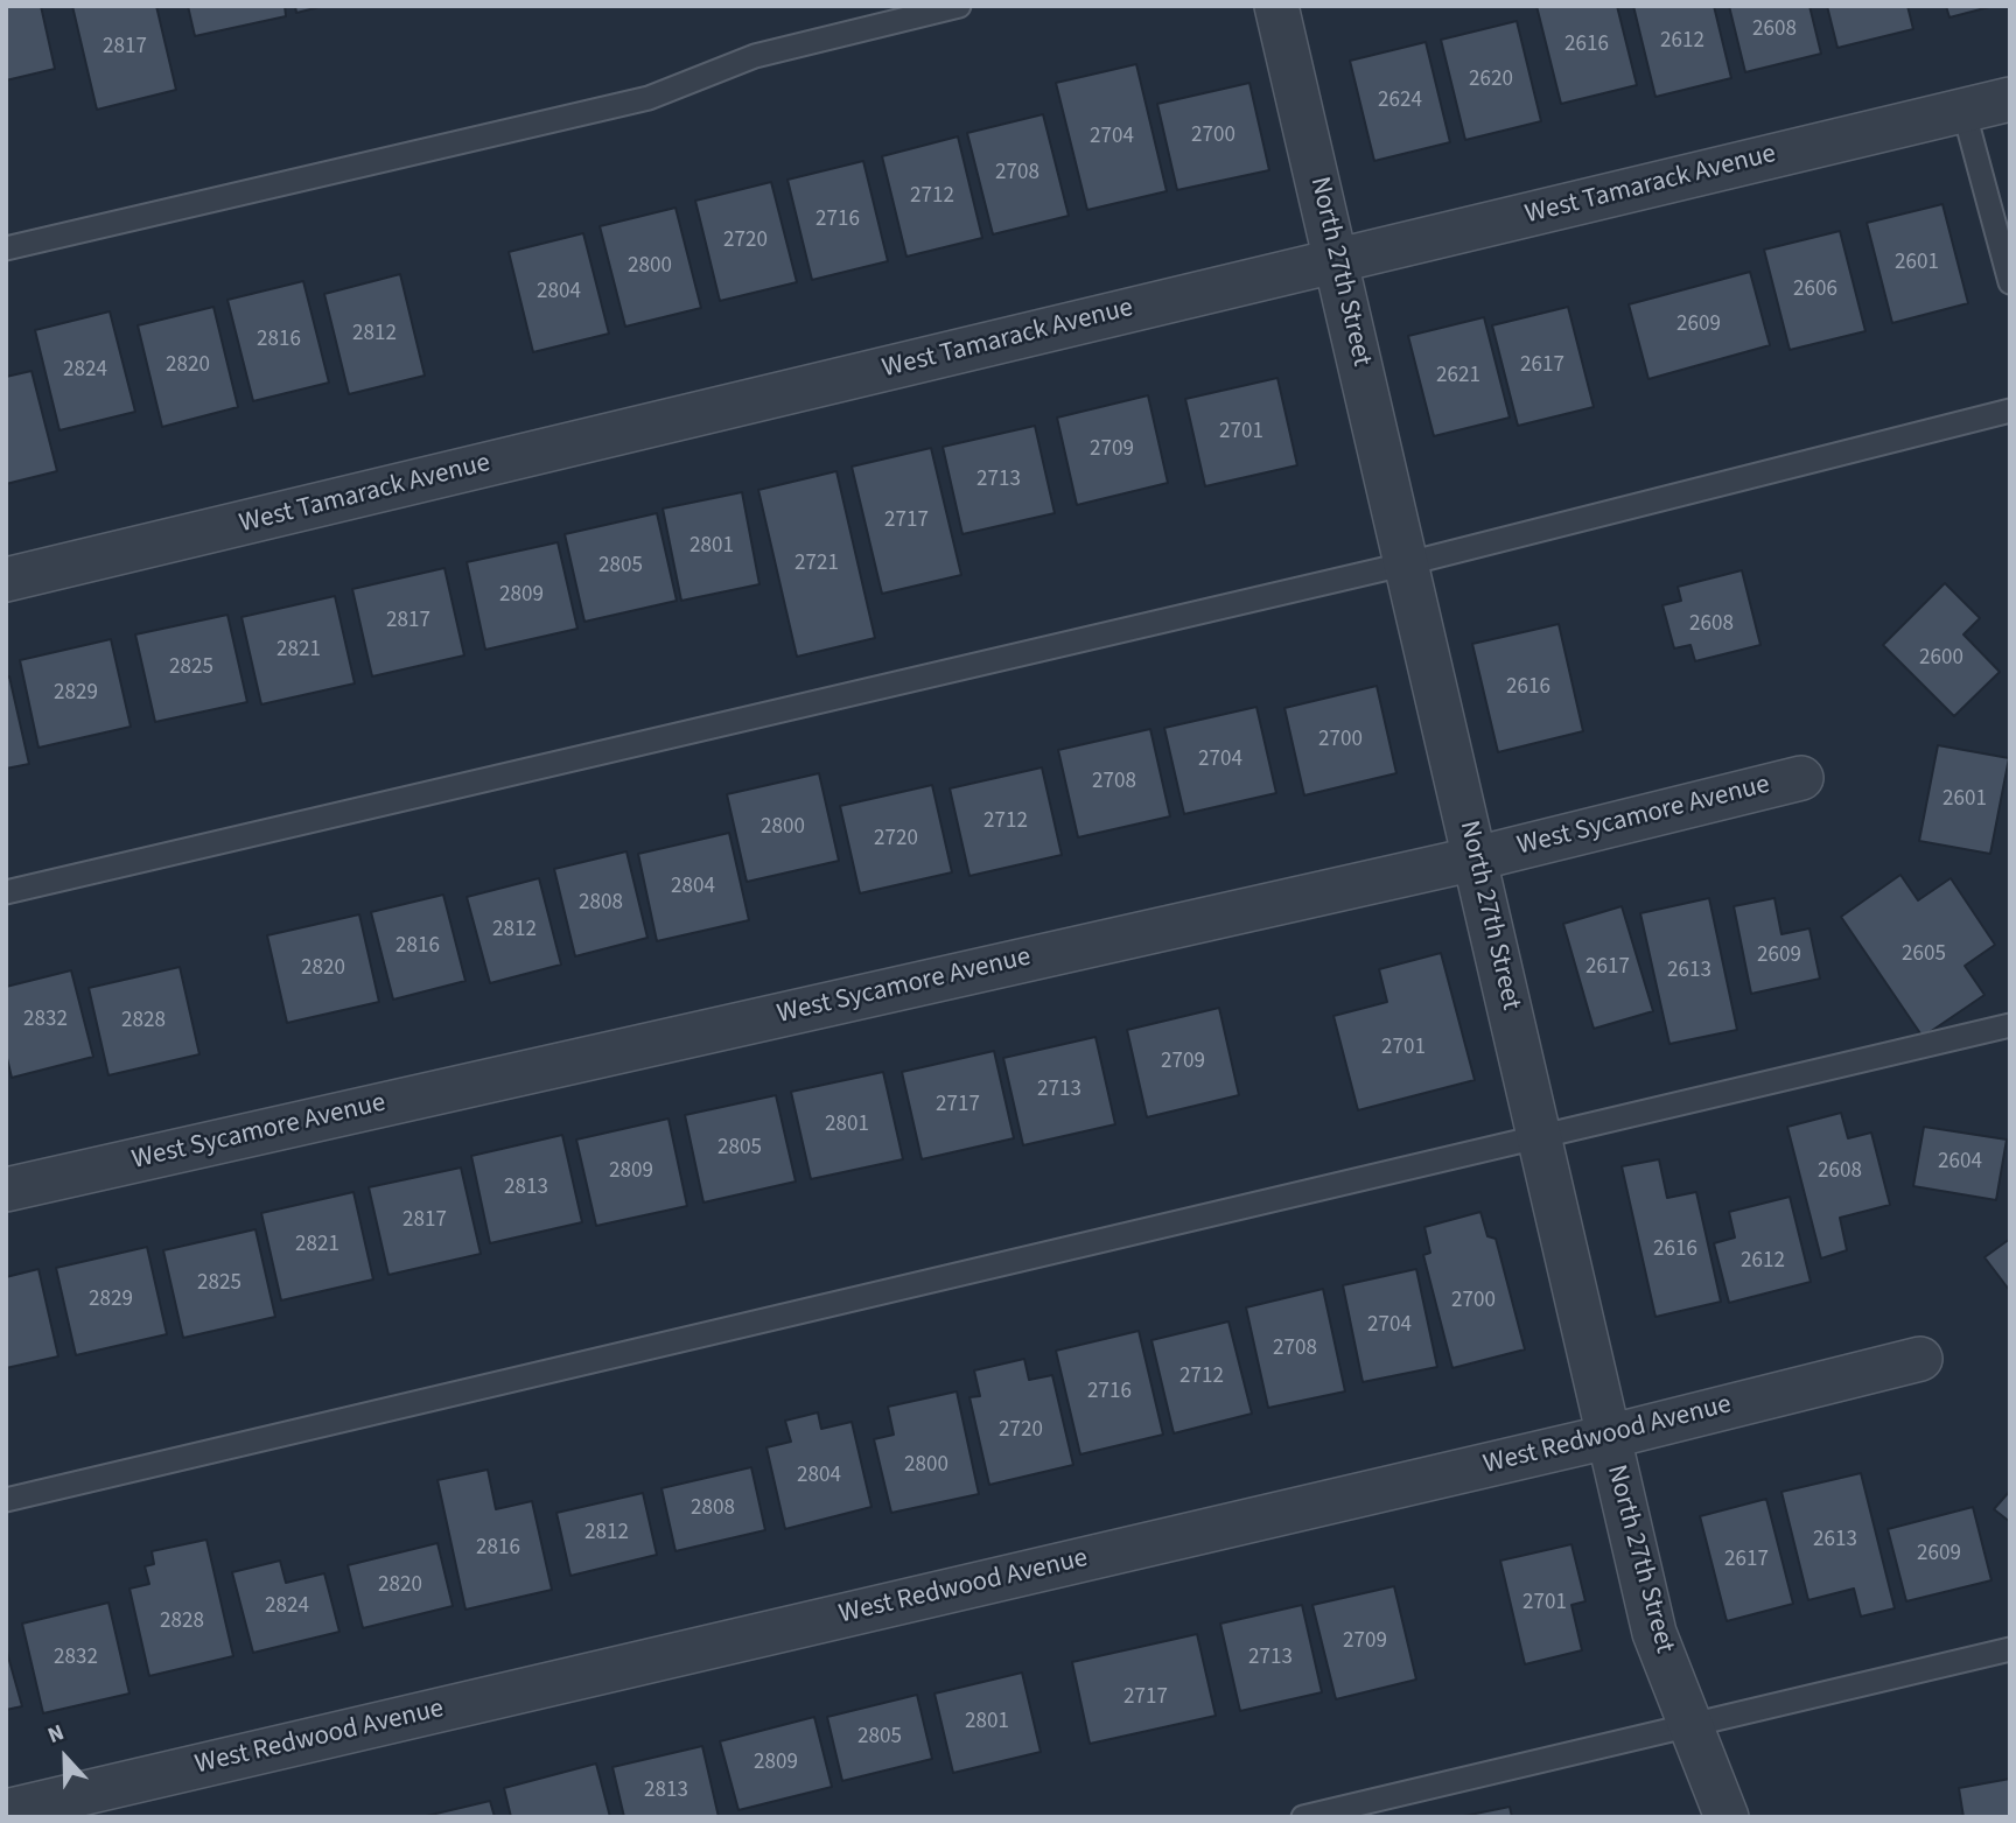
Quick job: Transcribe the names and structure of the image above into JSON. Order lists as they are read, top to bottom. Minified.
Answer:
{"streets":{"street":["West Tamarack Avenue","North 27th Street","West Sycamore Avenue","West Redwood Avenue"]},"crossings":[["West Tamarack Avenue","North 27th Street"],["North 27th Street","West Sycamore Avenue"],["North 27th Street","West Redwood Avenue"]],"house_numbers":["2608","2612","2616","2817","2620","2624","2700","2704","2708","2712","2716","2720","2601","2800","2606","2804","2609","2812","2816","2820","2617","2824","2621","2701","2709","2713","2717","2801","2721","2805","2809","2817","2608","2821","2600","2825","2616","2829","2700","2704","2708","2601","2712","2800","2720","2804","2808","2812","2816","2605","2609","2617","2820","2613","2832","2828","2701","2709","2713","2717","2801","2805","2604","2809","2608","2813","2817","2821","2616","2612","2825","2829","2700","2704","2708","2712","2716","2720","2800","2804","2808","2812","2613","2816","2609","2617","2820","2701","2824","2828","2709","2832","2713","2717","2801","2805","2809","2813"],"north":"top"}
